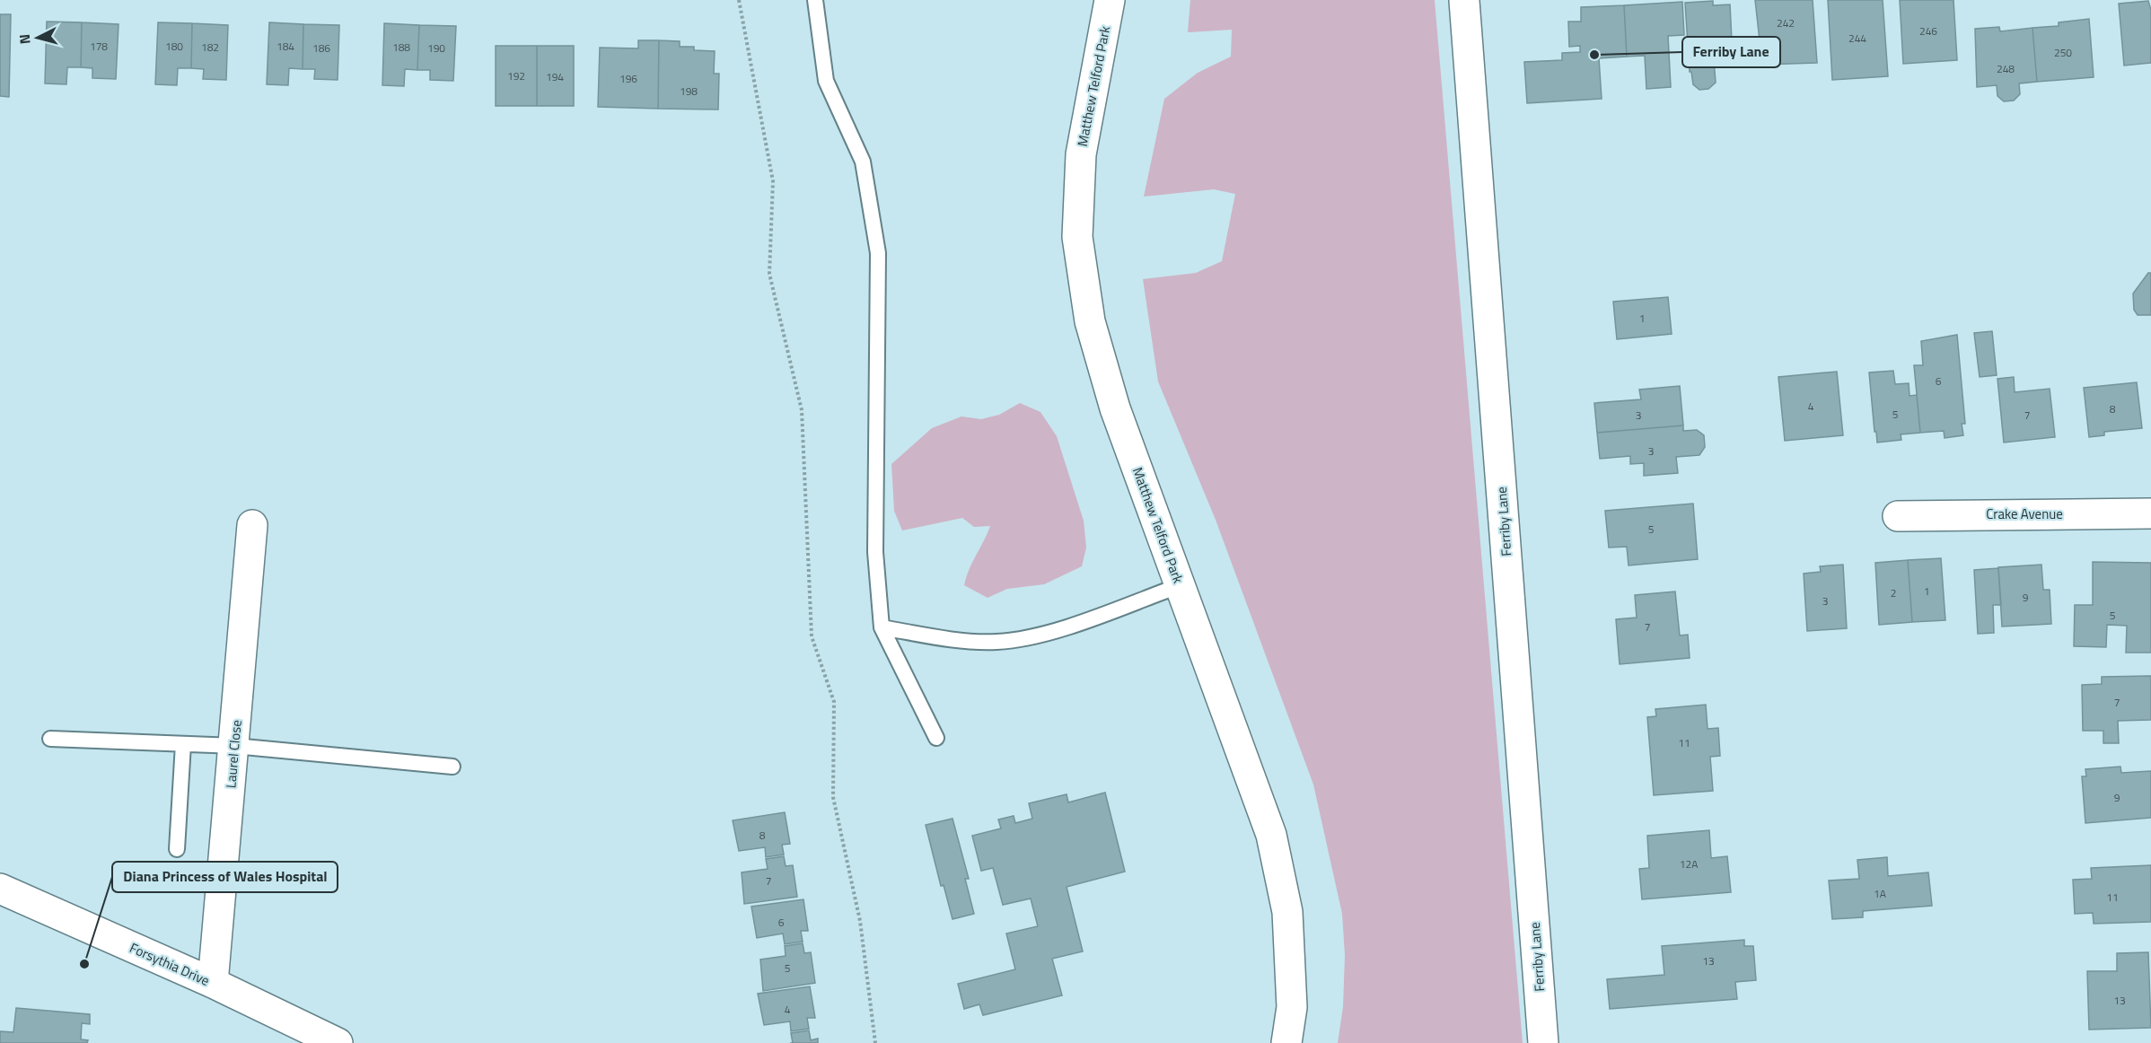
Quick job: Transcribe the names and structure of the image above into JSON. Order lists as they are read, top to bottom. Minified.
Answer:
{"streets":{"street":["Matthew Telford Park","Crake Avenue","Ferriby Lane","Laurel Close","Forsythia Drive"]},"crossings":[["Laurel Close","Forsythia Drive"]],"places":["Ferriby Lane","Diana Princess of Wales Hospital"],"house_numbers":["242","246","244","178","180","184","182","188","186","190","250","248","192","194","196","198","1","6","4","8","5","3","7","3","5","1","2","9","3","5","7","7","11","9","8","12A","7","1A","11","6","13","5","13","4"],"north":"left"}
